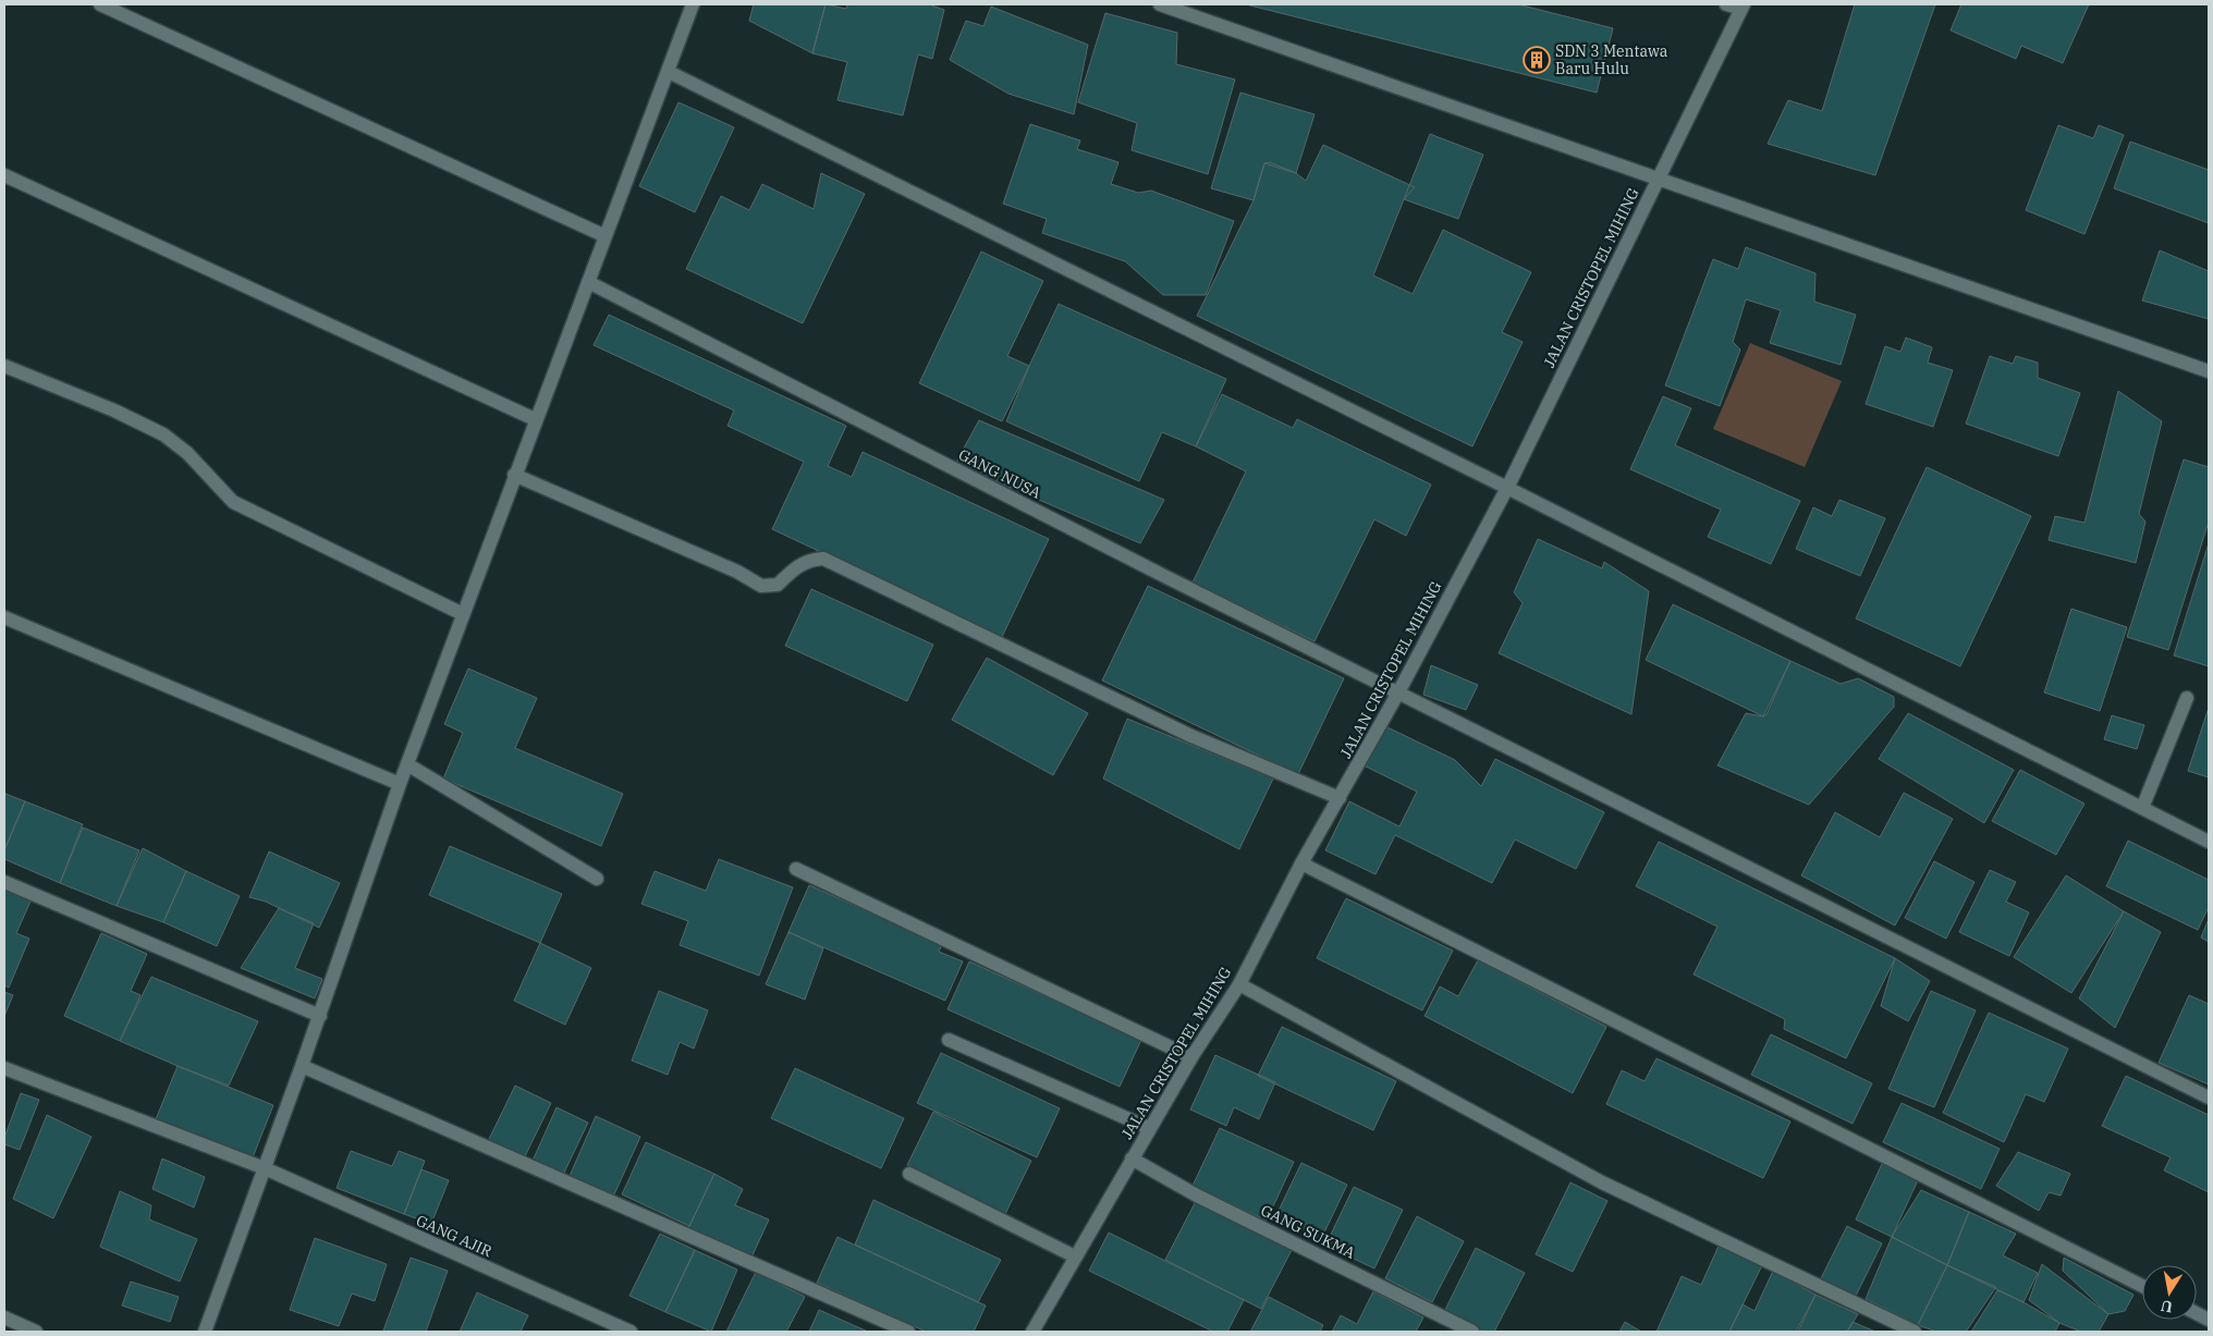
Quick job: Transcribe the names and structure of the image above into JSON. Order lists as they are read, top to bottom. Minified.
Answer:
{"streets":{"street":["JALAN CRISTOPEL MIHING","GANG NUSA","GANG SUKMA","GANG AJIR"]},"crossings":[["JALAN CRISTOPEL MIHING","GANG NUSA"],["JALAN CRISTOPEL MIHING","GANG SUKMA"]],"places":{"building":["SDN 3 Mentawa Baru Hulu"]},"north":"bottom"}
